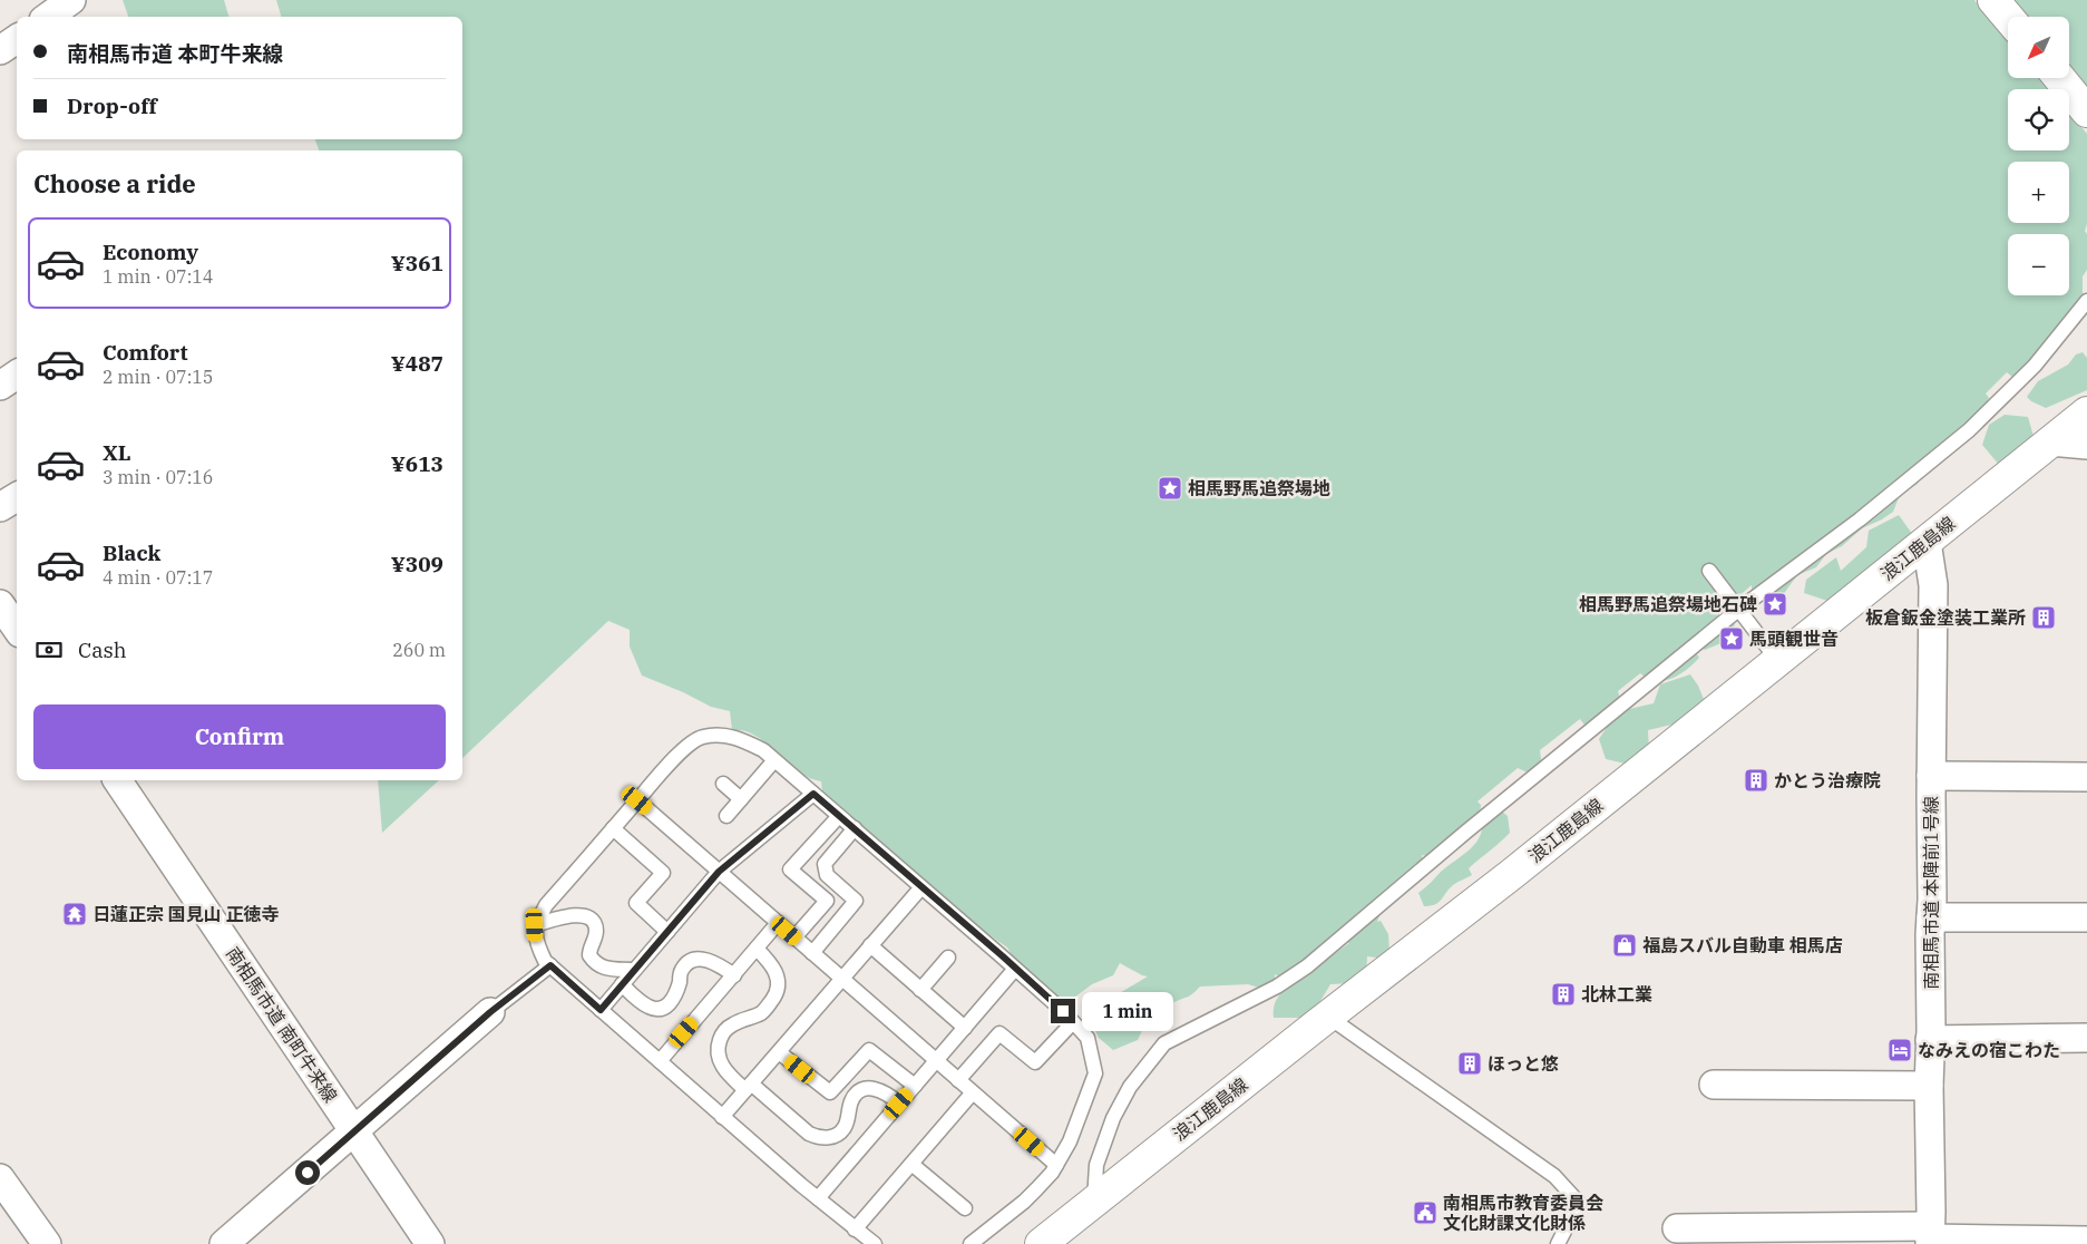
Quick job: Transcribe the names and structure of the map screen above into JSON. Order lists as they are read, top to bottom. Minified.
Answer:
{"streets":{"main road":["浪江鹿島線"],"street":["南相馬市道 本陣前1号線","南相馬市道 南町牛来線"]},"crossings":[["浪江鹿島線","南相馬市道 本陣前1号線"]],"places":{"place":["相馬野馬追祭場地","相馬野馬追祭場地石碑","馬頭観世音"],"building":["板倉鈑金塗装工業所","かとう治療院","北林工業","ほっと悠"],"temple":["日蓮正宗 国見山 正徳寺"],"shop":["福島スバル自動車 相馬店"],"hotel":["なみえの宿こわた"],"public building":["南相馬市教育委員会 文化財課文化財係"]},"north":"bottom left","page":{"map_buttons":["+","−"],"banner":["南相馬市道 本町牛来線","Drop-off"],"heading":"Choose a ride","list":[{"name":"Economy","note":"1 min · 07:14","value":"¥361"},{"name":"Comfort","note":"2 min · 07:15","value":"¥487"},{"name":"XL","note":"3 min · 07:16","value":"¥613"},{"name":"Black","note":"4 min · 07:17","value":"¥309"}],"pay":["Cash","260 m"],"buttons":"Confirm","bubble":"1 min"}}
